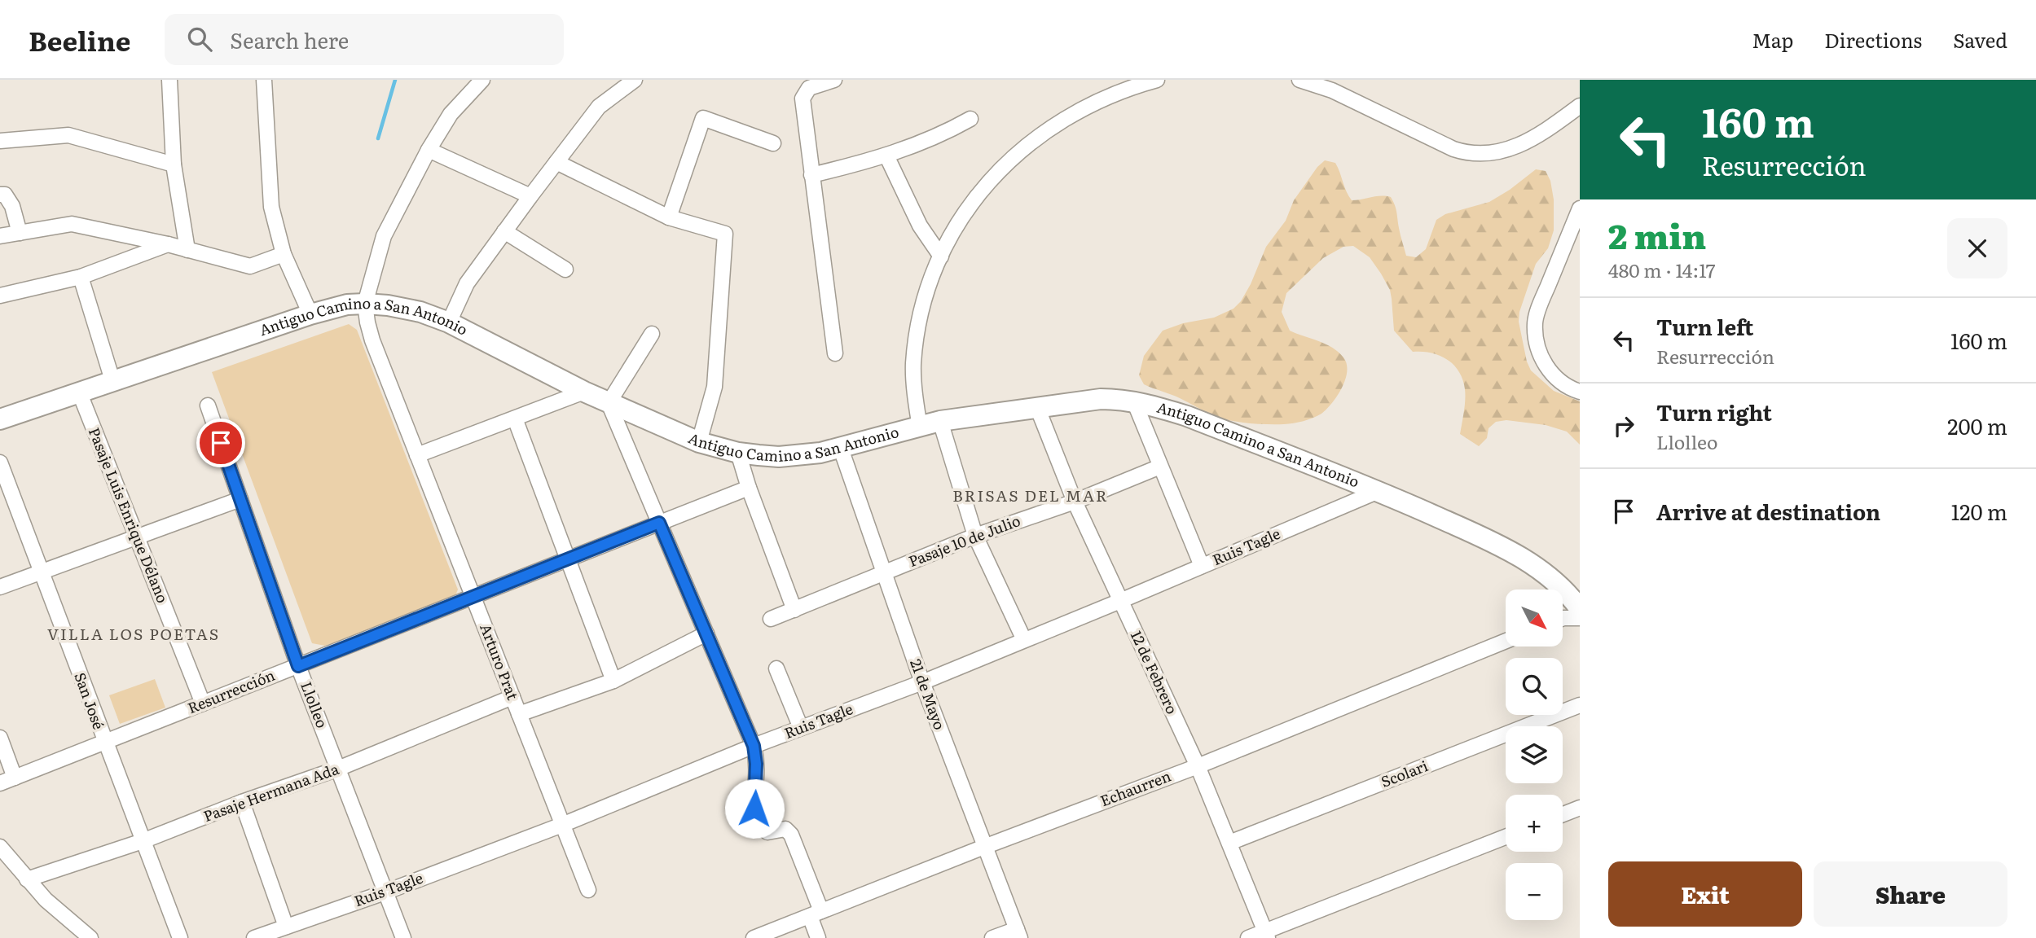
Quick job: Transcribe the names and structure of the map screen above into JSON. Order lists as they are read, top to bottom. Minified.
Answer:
{"streets":{"street":["Antiguo Camino a San Antonio","Pasaje Luis Enrique Délano","Pasaje 10 de Julio","Ruis Tagle","Arturo Prat","12 de Febrero","Resurrección","21 de Mayo","San José","Llolleo","Scolari","Echaurren","Pasaje Hermana Ada"]},"crossings":[["Antiguo Camino a San Antonio","Pasaje Luis Enrique Délano"],["Antiguo Camino a San Antonio","Ruis Tagle"],["Antiguo Camino a San Antonio","Arturo Prat"],["Antiguo Camino a San Antonio","12 de Febrero"],["Antiguo Camino a San Antonio","21 de Mayo"],["Pasaje Luis Enrique Délano","Resurrección"],["Pasaje 10 de Julio","12 de Febrero"],["Pasaje 10 de Julio","21 de Mayo"],["Ruis Tagle","Arturo Prat"],["Ruis Tagle","12 de Febrero"],["Ruis Tagle","21 de Mayo"],["Ruis Tagle","Llolleo"],["Arturo Prat","Resurrección"],["Arturo Prat","Pasaje Hermana Ada"],["12 de Febrero","Scolari"],["12 de Febrero","Echaurren"],["Resurrección","San José"],["Resurrección","Llolleo"],["21 de Mayo","Echaurren"],["San José","Pasaje Hermana Ada"],["Llolleo","Pasaje Hermana Ada"]],"districts":["BRISAS DEL MAR","VILLA LOS POETAS"],"north":"bottom right","page":{"header":"Beeline","search":"Search here","nav":["Map","Directions","Saved"],"turn":["160 m","Resurrección"],"heading":["2 min","480 m · 14:17"],"list":[{"name":"Turn left","note":"Resurrección","value":"160 m"},{"name":"Turn right","note":"Llolleo","value":"200 m"},{"name":"Arrive at destination","value":"120 m"}],"map_buttons":["+","−"],"buttons":["Exit","Share"]}}
